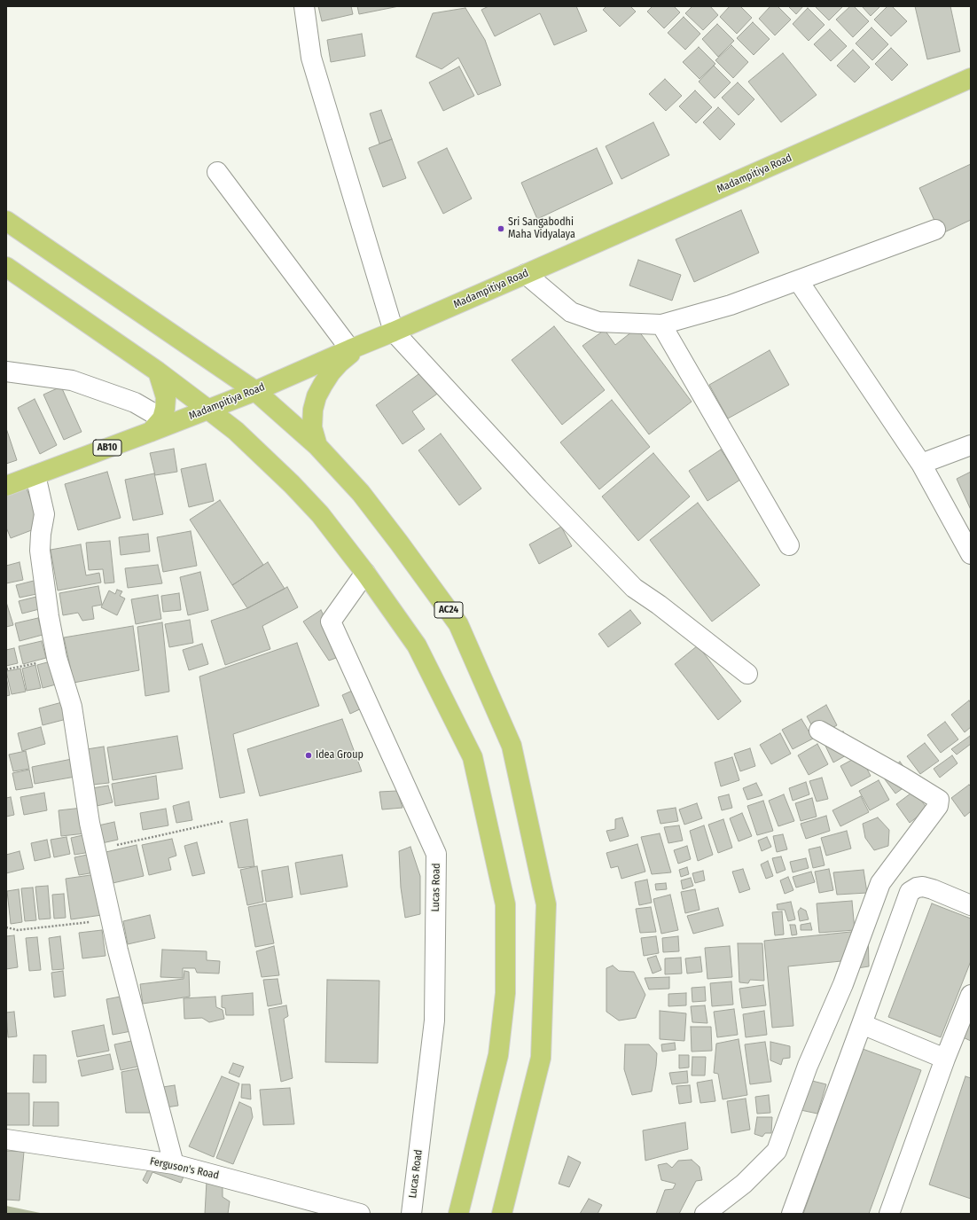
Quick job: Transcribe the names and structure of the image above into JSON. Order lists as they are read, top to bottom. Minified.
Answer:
{"streets":{"main road":["Madampitiya Road","AB10","AC24"],"street":["Lucas Road","Ferguson's Road"]},"crossings":[["Madampitiya Road","AC24"]],"places":["Sri Sangabodhi Maha Vidyalaya","Idea Group"]}
